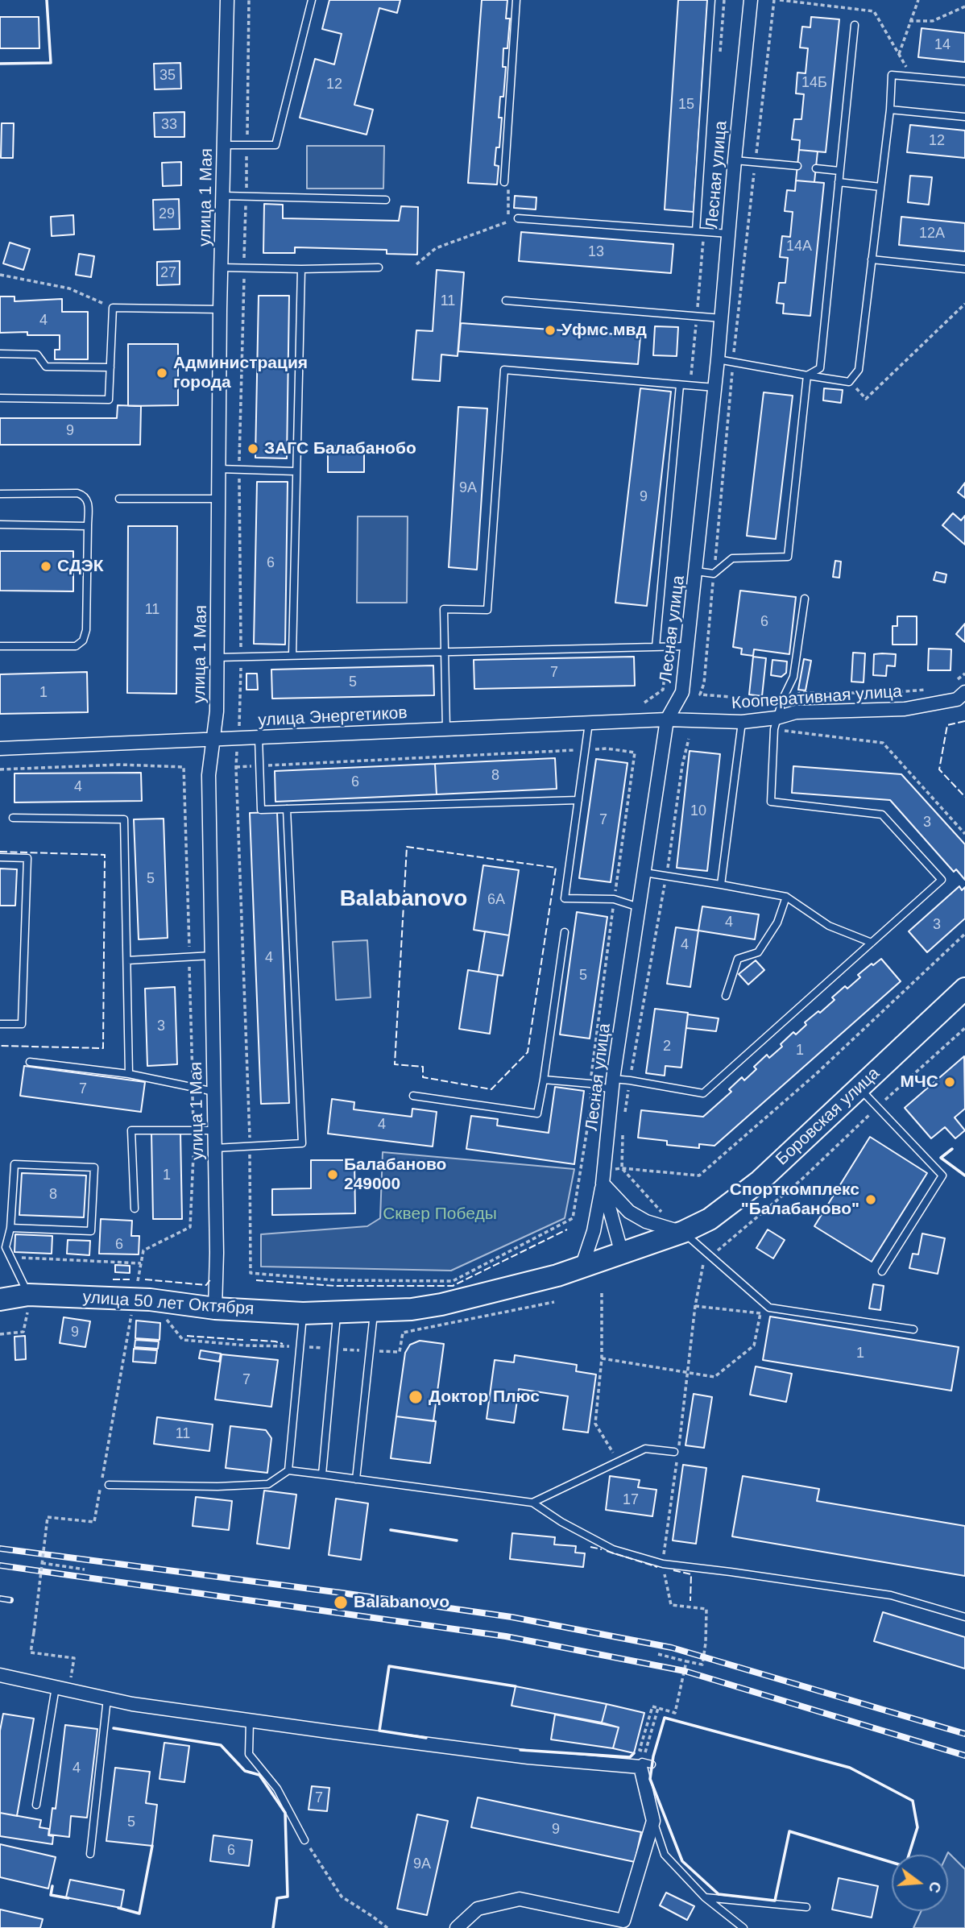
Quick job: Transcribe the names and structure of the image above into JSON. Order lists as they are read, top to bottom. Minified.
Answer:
{"streets":{"main road":["Боровская улица","улица 50 лет Октября"],"street":["Лесная улица","улица 1 Мая","Кооперативная улица","улица Энергетиков"]},"crossings":[["Лесная улица","Кооперативная улица"],["Лесная улица","улица Энергетиков"],["Лесная улица","Боровская улица"],["улица 1 Мая","улица Энергетиков"],["улица 1 Мая","улица 50 лет Октября"],["Кооперативная улица","улица Энергетиков"],["Боровская улица","улица 50 лет Октября"]],"districts":["Balabanovo"],"parks":["Сквер Победы"],"places":["Уфмс мвд","Администрация города","ЗАГС Балабанобо","СДЭК","МЧС","Балабаново 249000","Спорткомплекс \"Балабаново\"","Доктор Плюс","Balabanovo"],"house_numbers":["14","35","14Б","12","15","33","12","29","12А","14А","13","27","11","4","9","9А","9","6","11","6","7","5","1","8","6","4","10","7","3","5","6А","4","3","4","4","5","3","2","1","7","4","1","8","6","9","1","7","11","17","4","7","5","9","6","9А"],"north":"right"}
